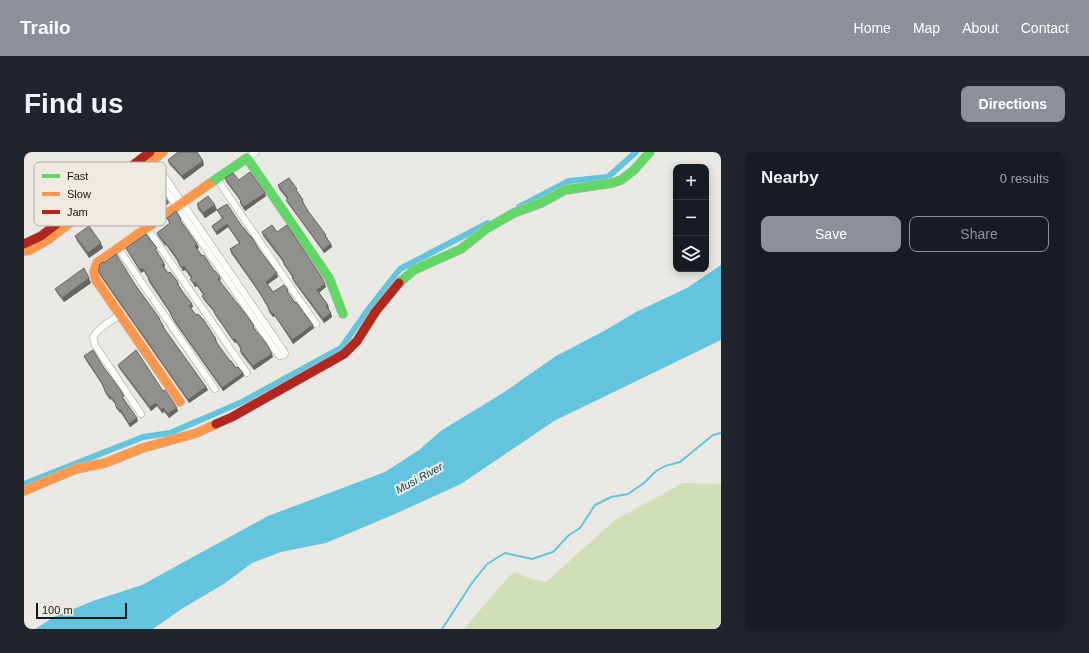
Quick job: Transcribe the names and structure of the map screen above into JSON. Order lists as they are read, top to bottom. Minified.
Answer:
{"water":["Musi River"],"legend":["Fast","Slow","Jam"],"scale_bar":"100 m","page":{"header":"Trailo","nav":["Home","Map","About","Contact"],"buttons":["Directions",["Save","Share"]],"title":"Find us","heading":["Nearby","0 results"],"map_buttons":["+","−"],"scale":"100 m"}}
